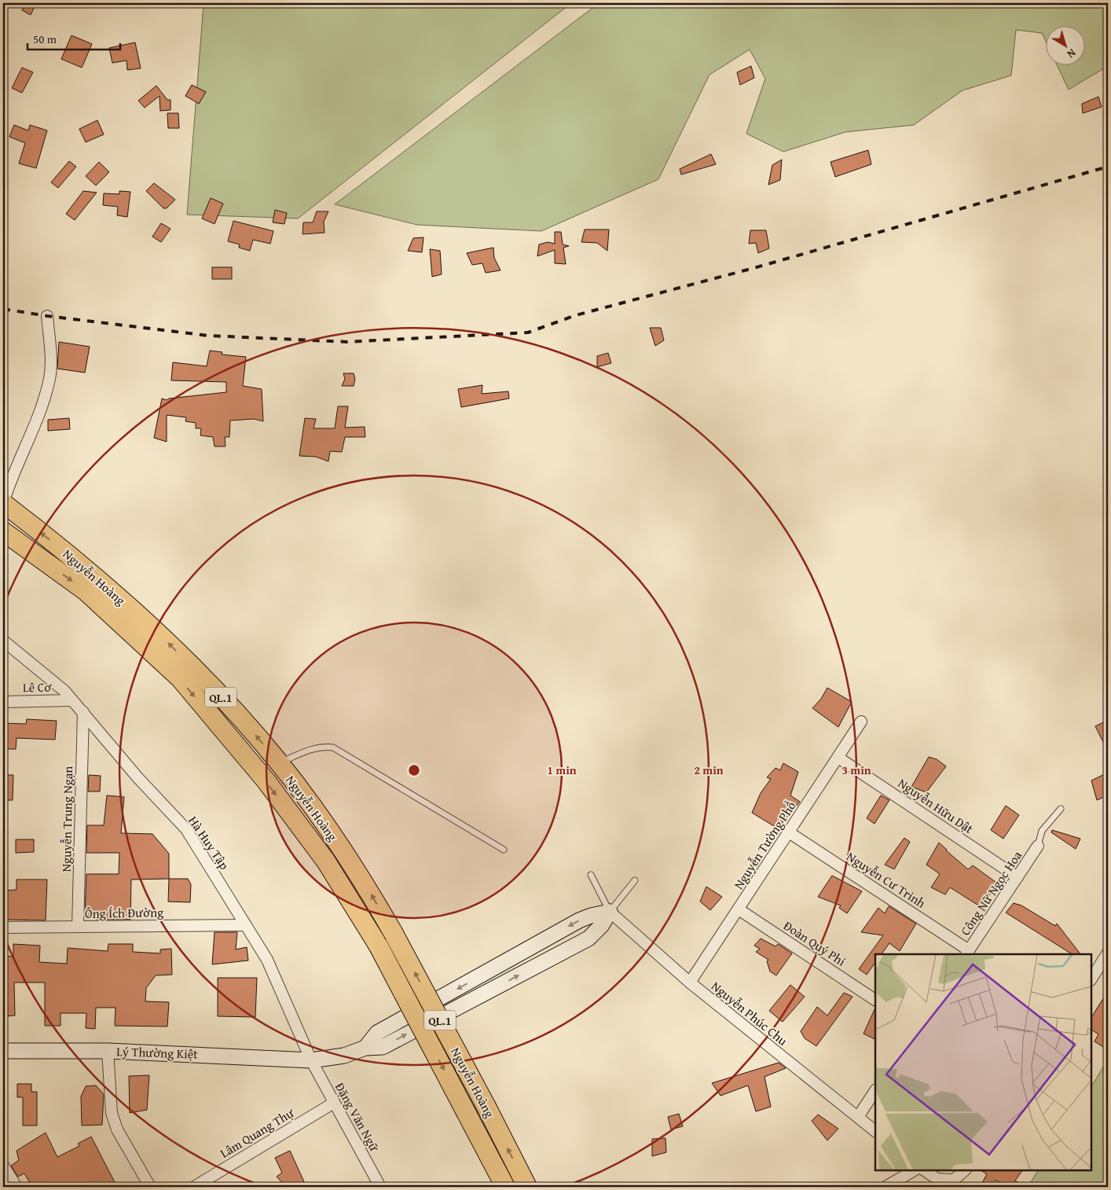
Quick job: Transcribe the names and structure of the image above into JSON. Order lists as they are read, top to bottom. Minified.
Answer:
{"streets":{"highway":["Nguyễn Hoàng","QL.1"],"street":["Lê Cơ","Nguyễn Hữu Dật","Nguyễn Trung Ngạn","Hà Huy Tập","Nguyễn Tường Phổ","Nguyễn Cư Trinh","Công Nữ Ngọc Hoa","Ông Ích Đường","Đoàn Quý Phi","Nguyễn Phúc Chu","Lý Thường Kiệt","Đặng Văn Ngữ","Lâm Quang Thự"]},"crossings":[["Lê Cơ","Hà Huy Tập"],["Nguyễn Hữu Dật","Nguyễn Tường Phổ"],["Nguyễn Hữu Dật","Công Nữ Ngọc Hoa"],["Nguyễn Trung Ngạn","Hà Huy Tập"],["Nguyễn Trung Ngạn","Ông Ích Đường"],["Hà Huy Tập","Ông Ích Đường"],["Hà Huy Tập","Lý Thường Kiệt"],["Hà Huy Tập","Đặng Văn Ngữ"],["Nguyễn Tường Phổ","Nguyễn Cư Trinh"],["Nguyễn Tường Phổ","Đoàn Quý Phi"],["Nguyễn Tường Phổ","Nguyễn Phúc Chu"],["Nguyễn Cư Trinh","Công Nữ Ngọc Hoa"],["Nguyễn Phúc Chu","Lý Thường Kiệt"],["Lý Thường Kiệt","Đặng Văn Ngữ"],["Đặng Văn Ngữ","Lâm Quang Thự"]],"scale_bar":"50 m","north":"bottom right","rings":["1 min","2 min","3 min"]}
